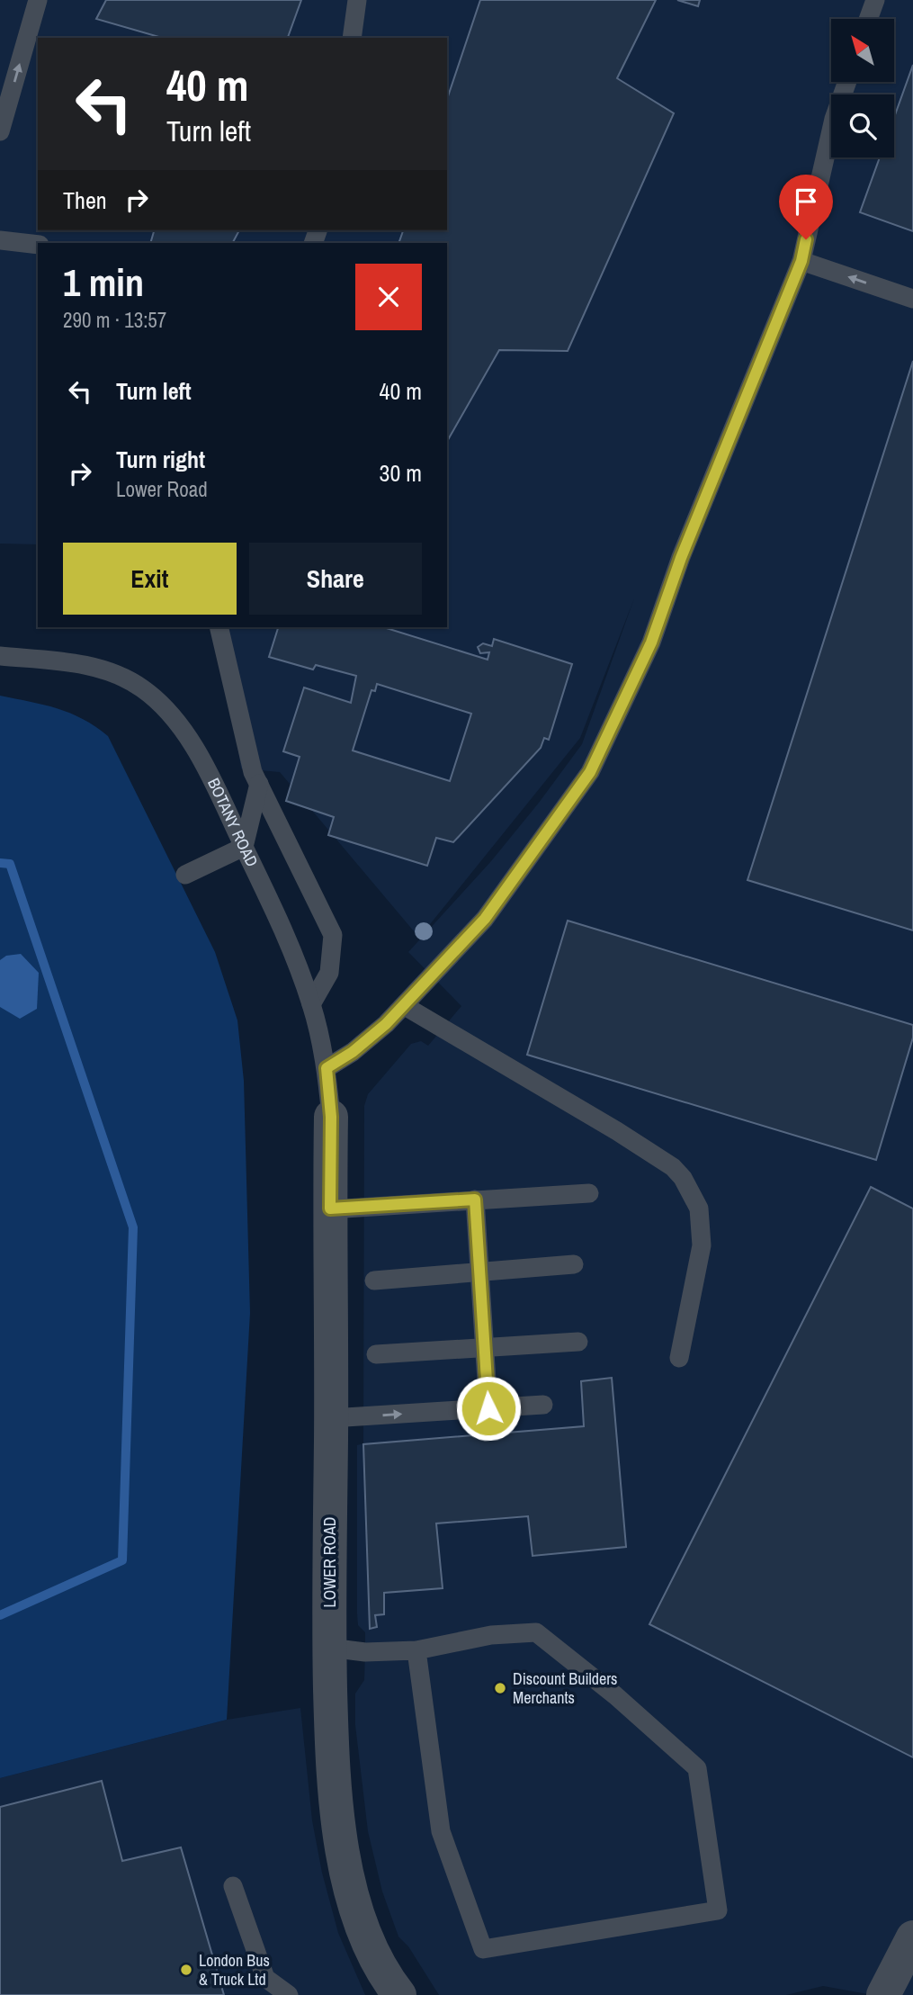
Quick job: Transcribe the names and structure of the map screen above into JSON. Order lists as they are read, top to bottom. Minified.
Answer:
{"streets":{"street":["LOWER ROAD"],"lane":["BOTANY ROAD"]},"crossings":[["BOTANY ROAD","LOWER ROAD"]],"places":["Discount Builders Merchants","London Bus & Truck Ltd"],"north":"top left","page":{"turn":["40 m","Turn left"],"then":"Then","heading":["1 min","290 m · 13:57"],"list":[{"name":"Turn left","value":"40 m"},{"name":"Turn right","note":"Lower Road","value":"30 m"}],"buttons":["Exit","Share"]}}
